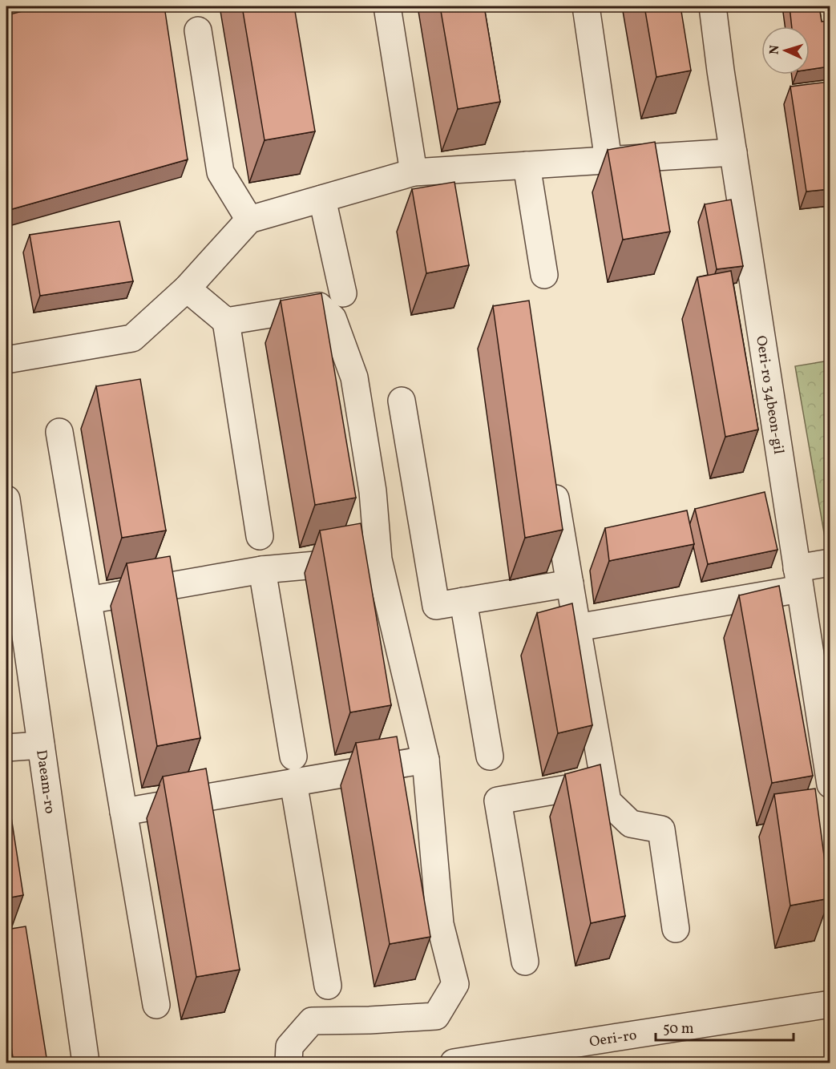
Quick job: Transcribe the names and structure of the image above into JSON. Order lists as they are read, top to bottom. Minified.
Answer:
{"streets":{"street":["Oeri-ro 34beon-gil","Daeam-ro","Oeri-ro"]},"scale_bar":"50 m","north":"left"}
